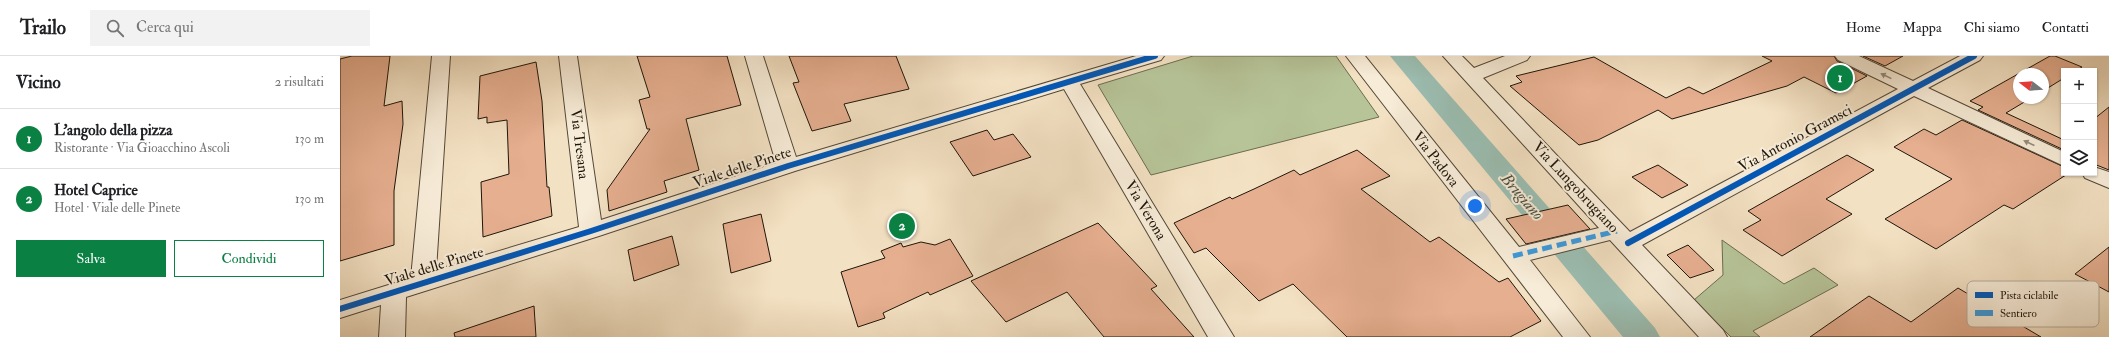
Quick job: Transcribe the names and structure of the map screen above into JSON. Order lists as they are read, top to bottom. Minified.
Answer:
{"streets":{"street":["Via Antonio Gramsci","Via Tresana","Via Padova","Viale delle Pinete","Via Lungobrugiano","Via Verona"]},"crossings":[["Via Antonio Gramsci","Via Padova"],["Via Antonio Gramsci","Via Lungobrugiano"],["Via Tresana","Viale delle Pinete"],["Viale delle Pinete","Via Verona"]],"water":["Brugiano"],"legend":["Pista ciclabile","Sentiero"],"north":"left","page":{"header":"Trailo","search":"Cerca qui","nav":["Home","Mappa","Chi siamo","Contatti"],"heading":["Vicino","2 risultati"],"pins":["1","2"],"map_buttons":["+","−"],"list":[{"mark":"1","name":"L'angolo della pizza","note":"Ristorante · Via Gioacchino Ascoli","value":"130 m"},{"mark":"2","name":"Hotel Caprice","note":"Hotel · Viale delle Pinete","value":"130 m"}],"buttons":["Salva","Condividi"]}}
